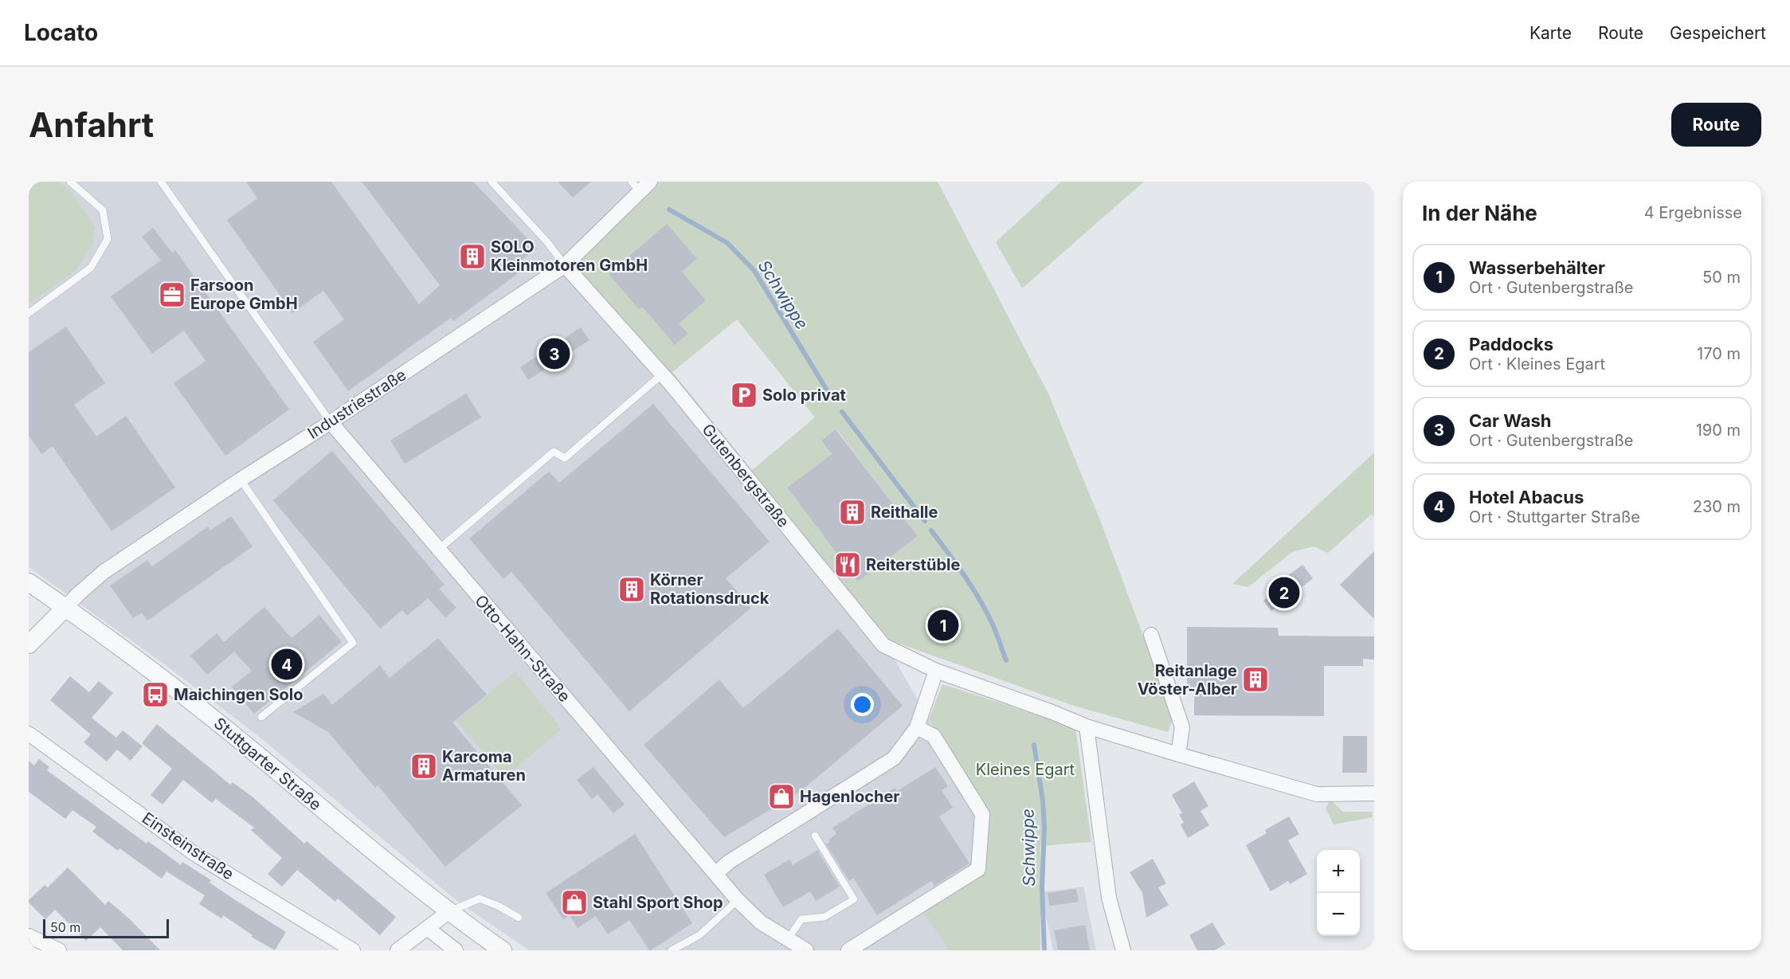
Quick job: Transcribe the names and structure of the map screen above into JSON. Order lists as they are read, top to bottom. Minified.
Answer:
{"streets":{"street":["Industriestraße","Gutenbergstraße","Otto-Hahn-Straße","Stuttgarter Straße","Einsteinstraße"]},"crossings":[["Industriestraße","Gutenbergstraße"],["Industriestraße","Otto-Hahn-Straße"],["Industriestraße","Stuttgarter Straße"]],"water":["Schwippe"],"parks":["Kleines Egart"],"places":{"building":["SOLO Kleinmotoren GmbH","Reithalle","Körner Rotationsdruck","Reitanlage Vöster-Alber","Karcoma Armaturen"],"office":["Farsoon Europe GmbH"],"parking":["Solo privat"],"restaurant":["Reiterstüble"],"bus stop":["Maichingen Solo"],"shop":["Hagenlocher","Stahl Sport Shop"]},"scale_bar":"50 m","page":{"header":"Locato","nav":["Karte","Route","Gespeichert"],"buttons":"Route","title":"Anfahrt","heading":["In der Nähe","4 Ergebnisse"],"list":[{"mark":"1","name":"Wasserbehälter","note":"Ort · Gutenbergstraße","value":"50 m"},{"mark":"2","name":"Paddocks","note":"Ort · Kleines Egart","value":"170 m"},{"mark":"3","name":"Car Wash","note":"Ort · Gutenbergstraße","value":"190 m"},{"mark":"4","name":"Hotel Abacus","note":"Ort · Stuttgarter Straße","value":"230 m"}],"pins":["3","2","1","4"],"map_buttons":["+","−"],"scale":"50 m"}}
